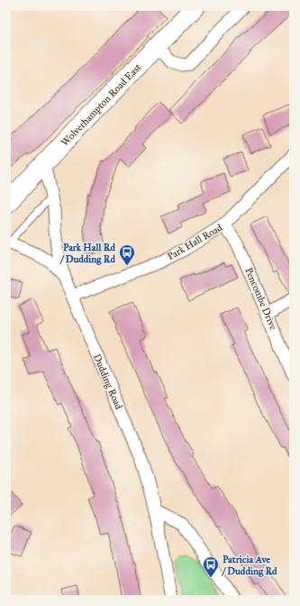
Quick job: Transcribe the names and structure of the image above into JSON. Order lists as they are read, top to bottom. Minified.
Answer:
{"streets":{"main road":["Wolverhampton Road East"],"street":["Park Hall Road","Pencombe Drive","Dudding Road"]},"crossings":[["Wolverhampton Road East","Dudding Road"],["Park Hall Road","Pencombe Drive"],["Park Hall Road","Dudding Road"]],"places":{"bus stop":["Park Hall Rd / Dudding Rd","Patricia Ave / Dudding Rd"]}}
